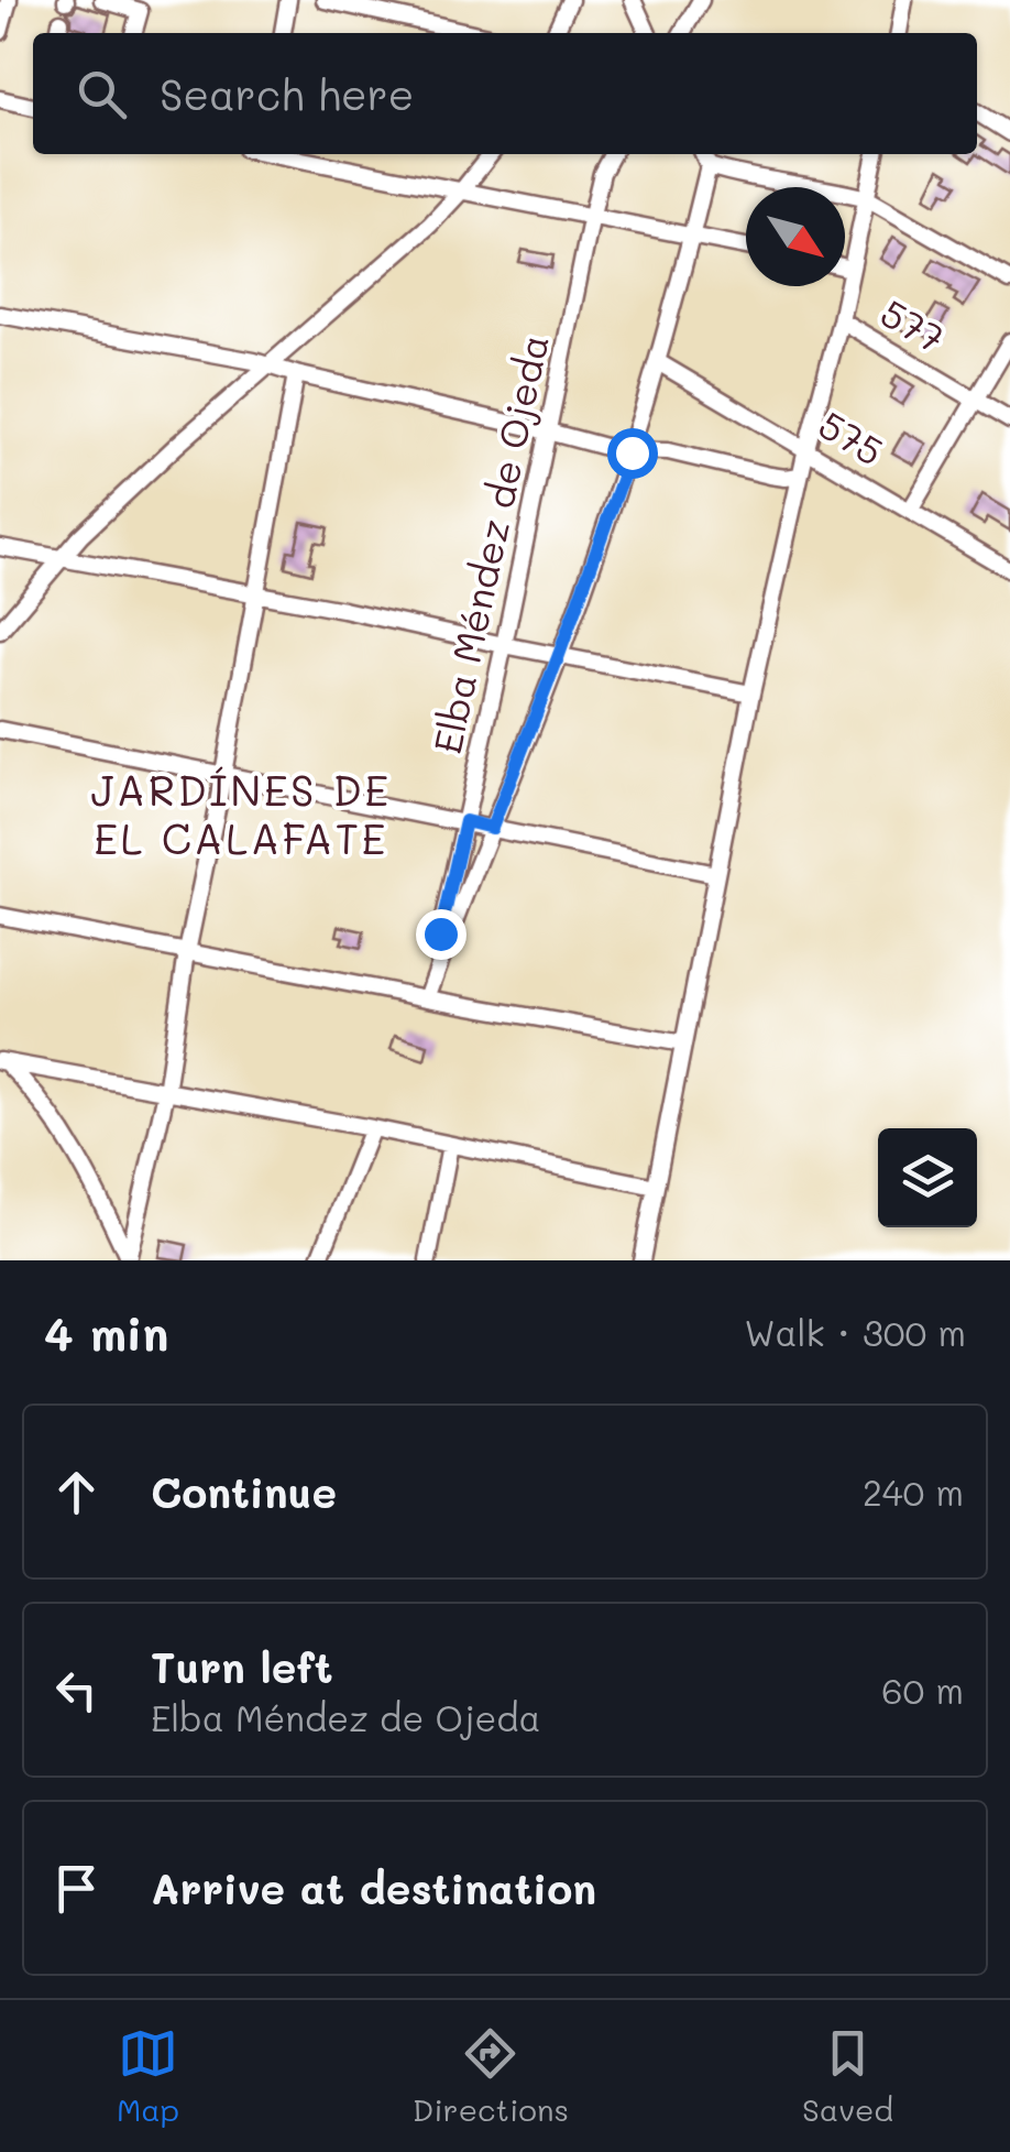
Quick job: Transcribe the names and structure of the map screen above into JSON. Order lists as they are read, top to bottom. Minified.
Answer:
{"streets":{"street":["577","575","Elba Méndez de Ojeda"]},"districts":["JARDÍNES DE EL CALAFATE"],"north":"bottom right","page":{"search":"Search here","heading":["4 min","Walk · 300 m"],"list":[["Continue","240 m"],["Turn left","Elba Méndez de Ojeda","60 m"],"Arrive at destination"],"nav":["Map","Directions","Saved"]}}
